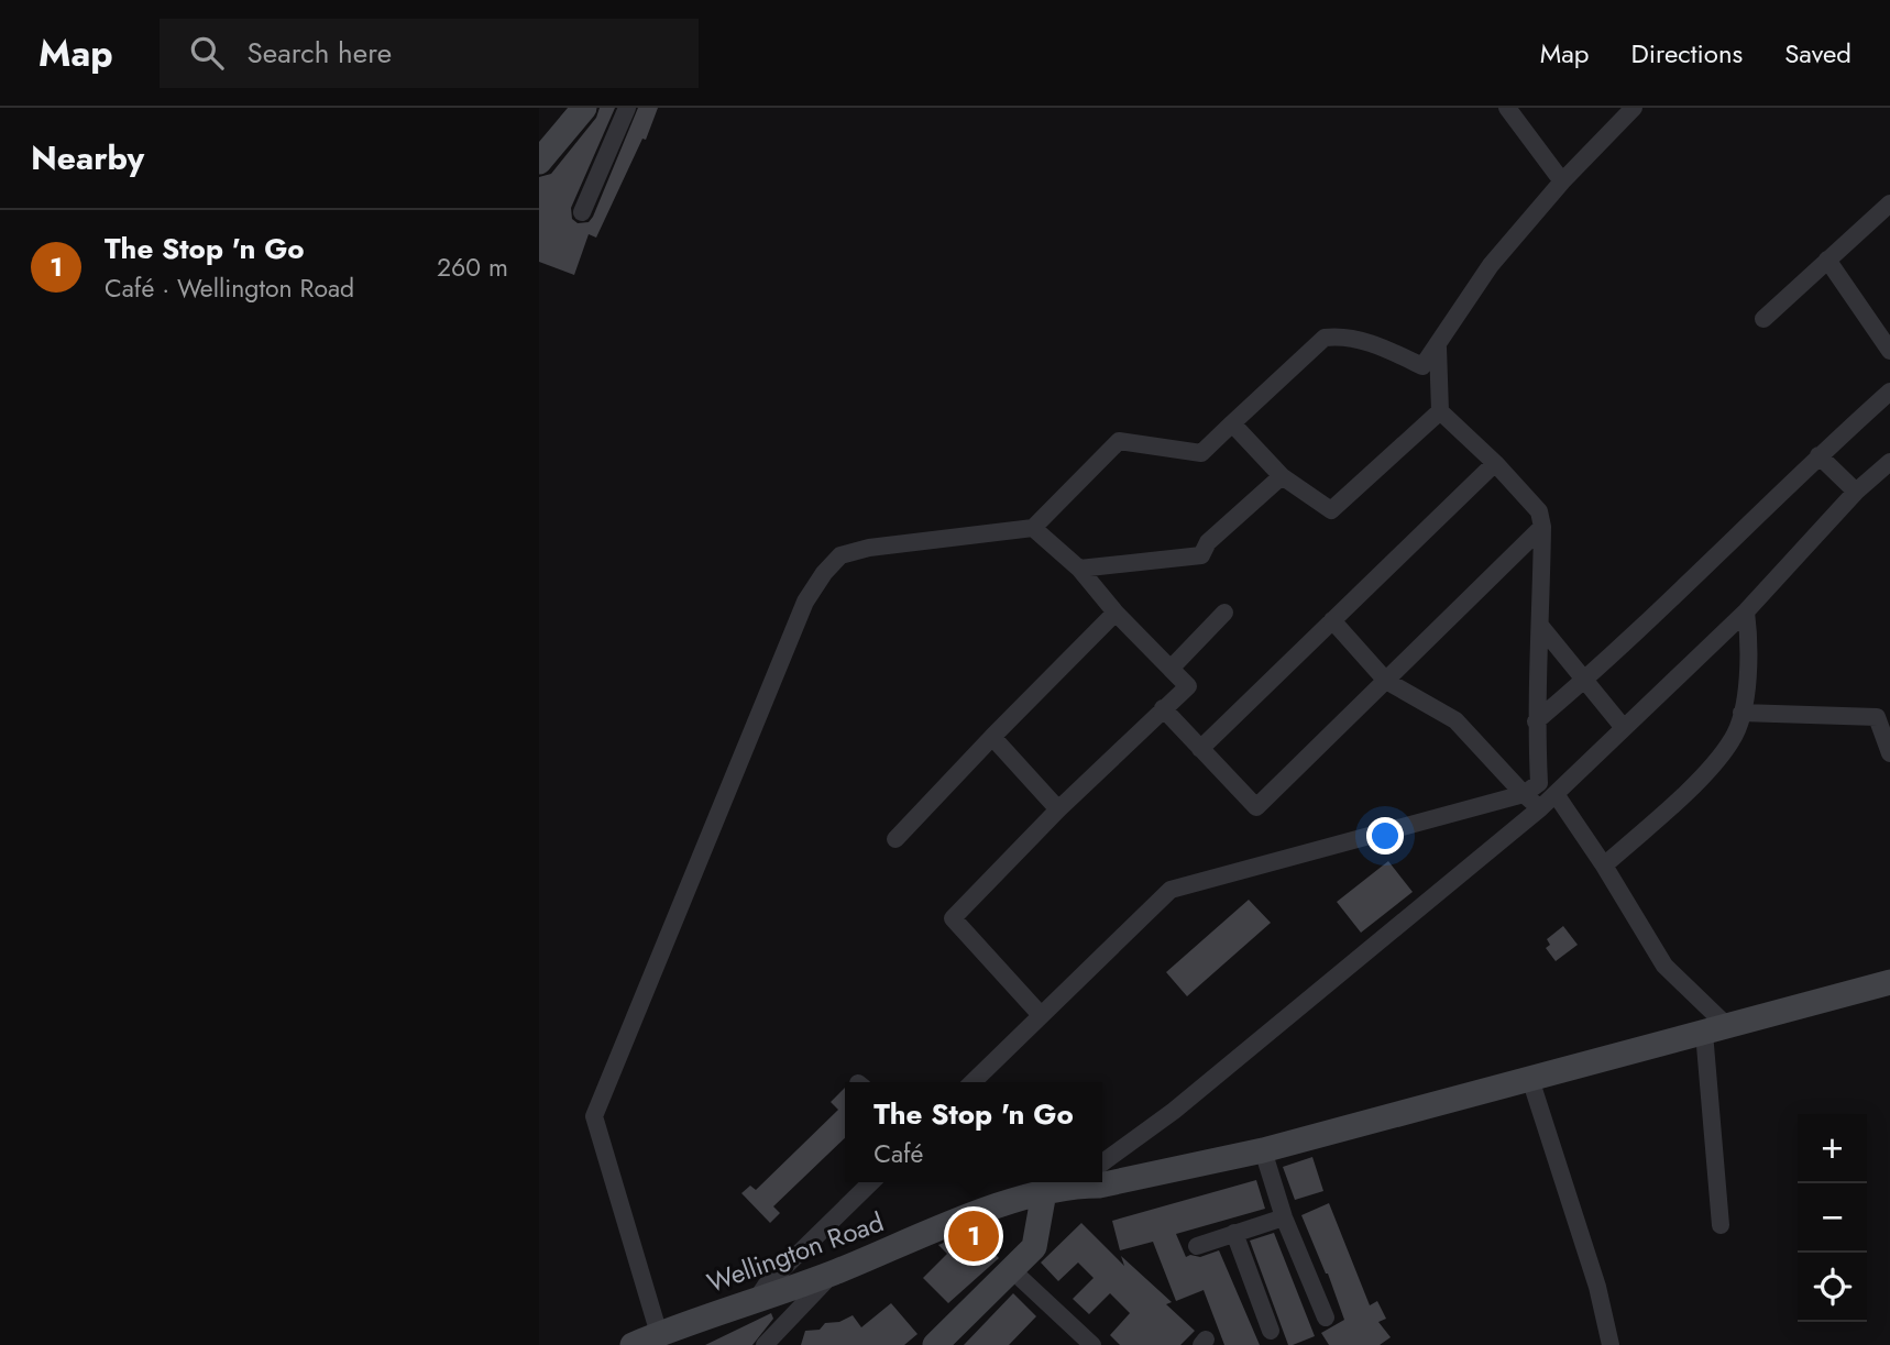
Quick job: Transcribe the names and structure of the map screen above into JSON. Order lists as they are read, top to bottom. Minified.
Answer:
{"streets":{"main road":["Wellington Road"]},"page":{"header":"Map","search":"Search here","nav":["Map","Directions","Saved"],"heading":"Nearby","list":[{"mark":"1","name":"The Stop 'n Go","note":"Café · Wellington Road","value":"260 m"}],"popup":["The Stop 'n Go","Café"],"map_buttons":["+","−"],"pins":"1"}}
